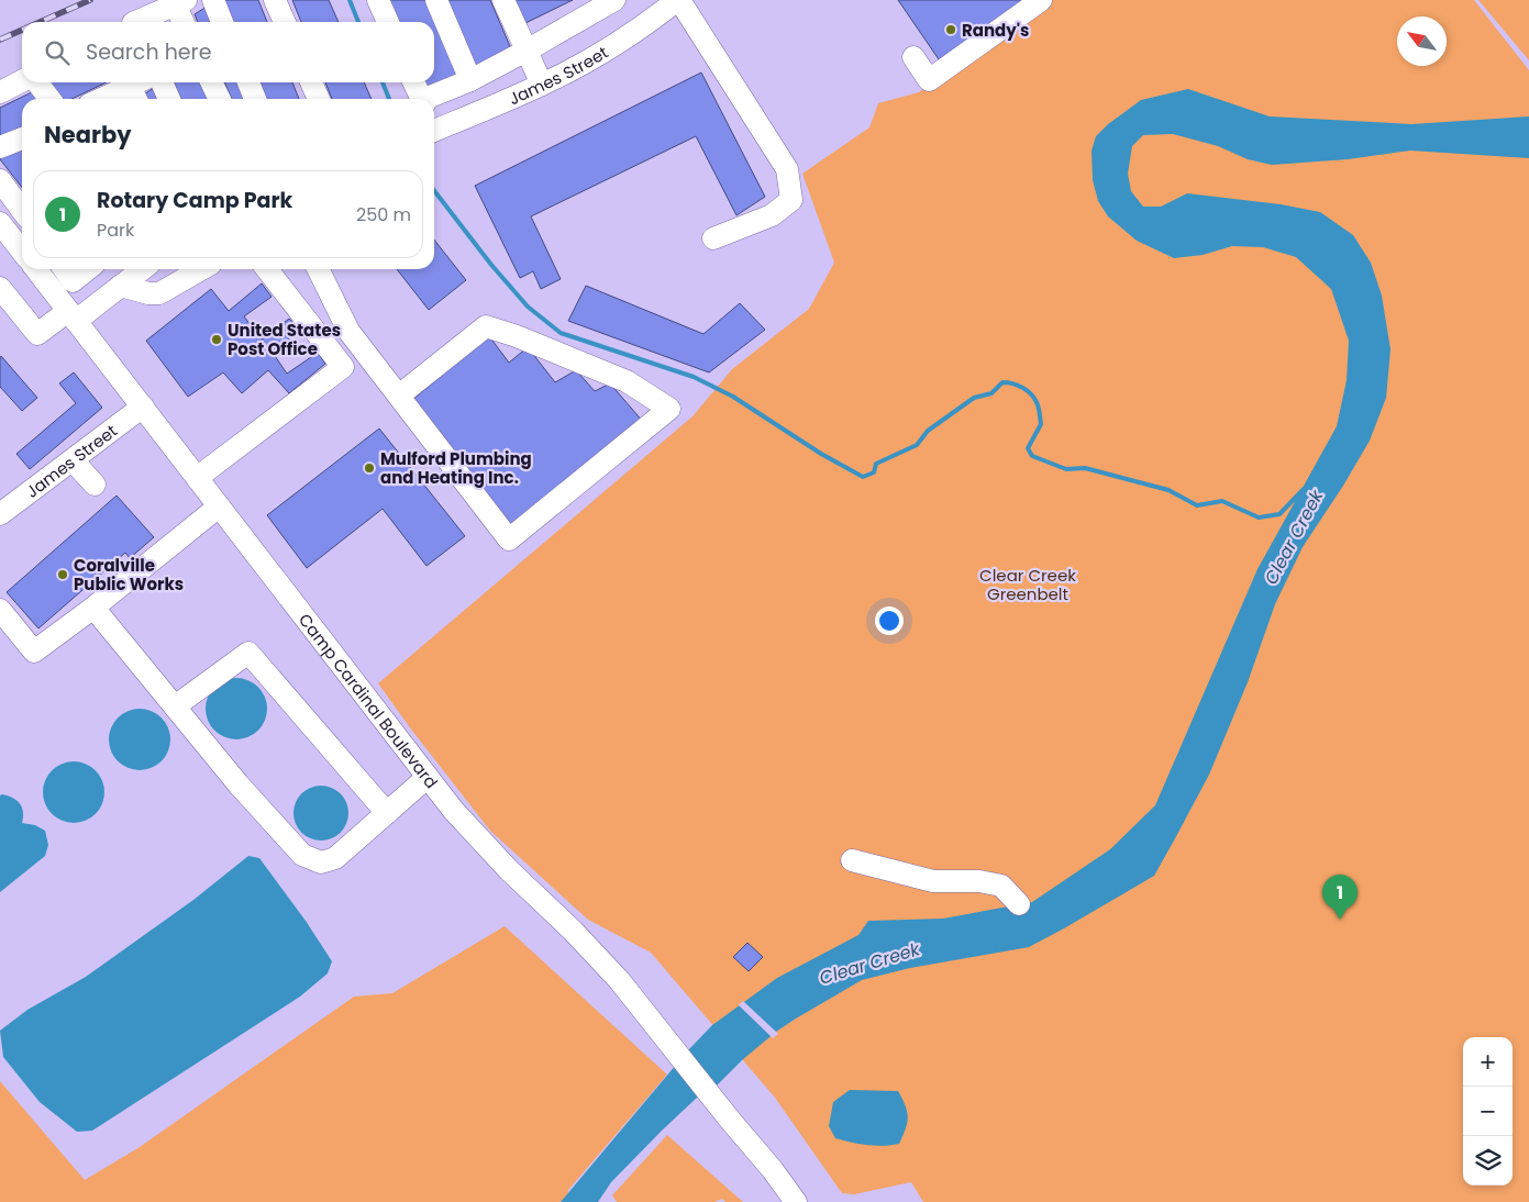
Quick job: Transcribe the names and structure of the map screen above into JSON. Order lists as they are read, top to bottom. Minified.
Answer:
{"streets":{"street":["James Street","Camp Cardinal Boulevard"]},"crossings":[["James Street","Camp Cardinal Boulevard"]],"water":["Clear Creek"],"parks":["Clear Creek Greenbelt"],"places":["Randy's","United States Post Office","Mulford Plumbing and Heating Inc.","Coralville Public Works"],"north":"top left","page":{"search":"Search here","heading":"Nearby","list":[{"mark":"1","name":"Rotary Camp Park","note":"Park","value":"250 m"}],"pins":"1","map_buttons":["+","−"]}}
